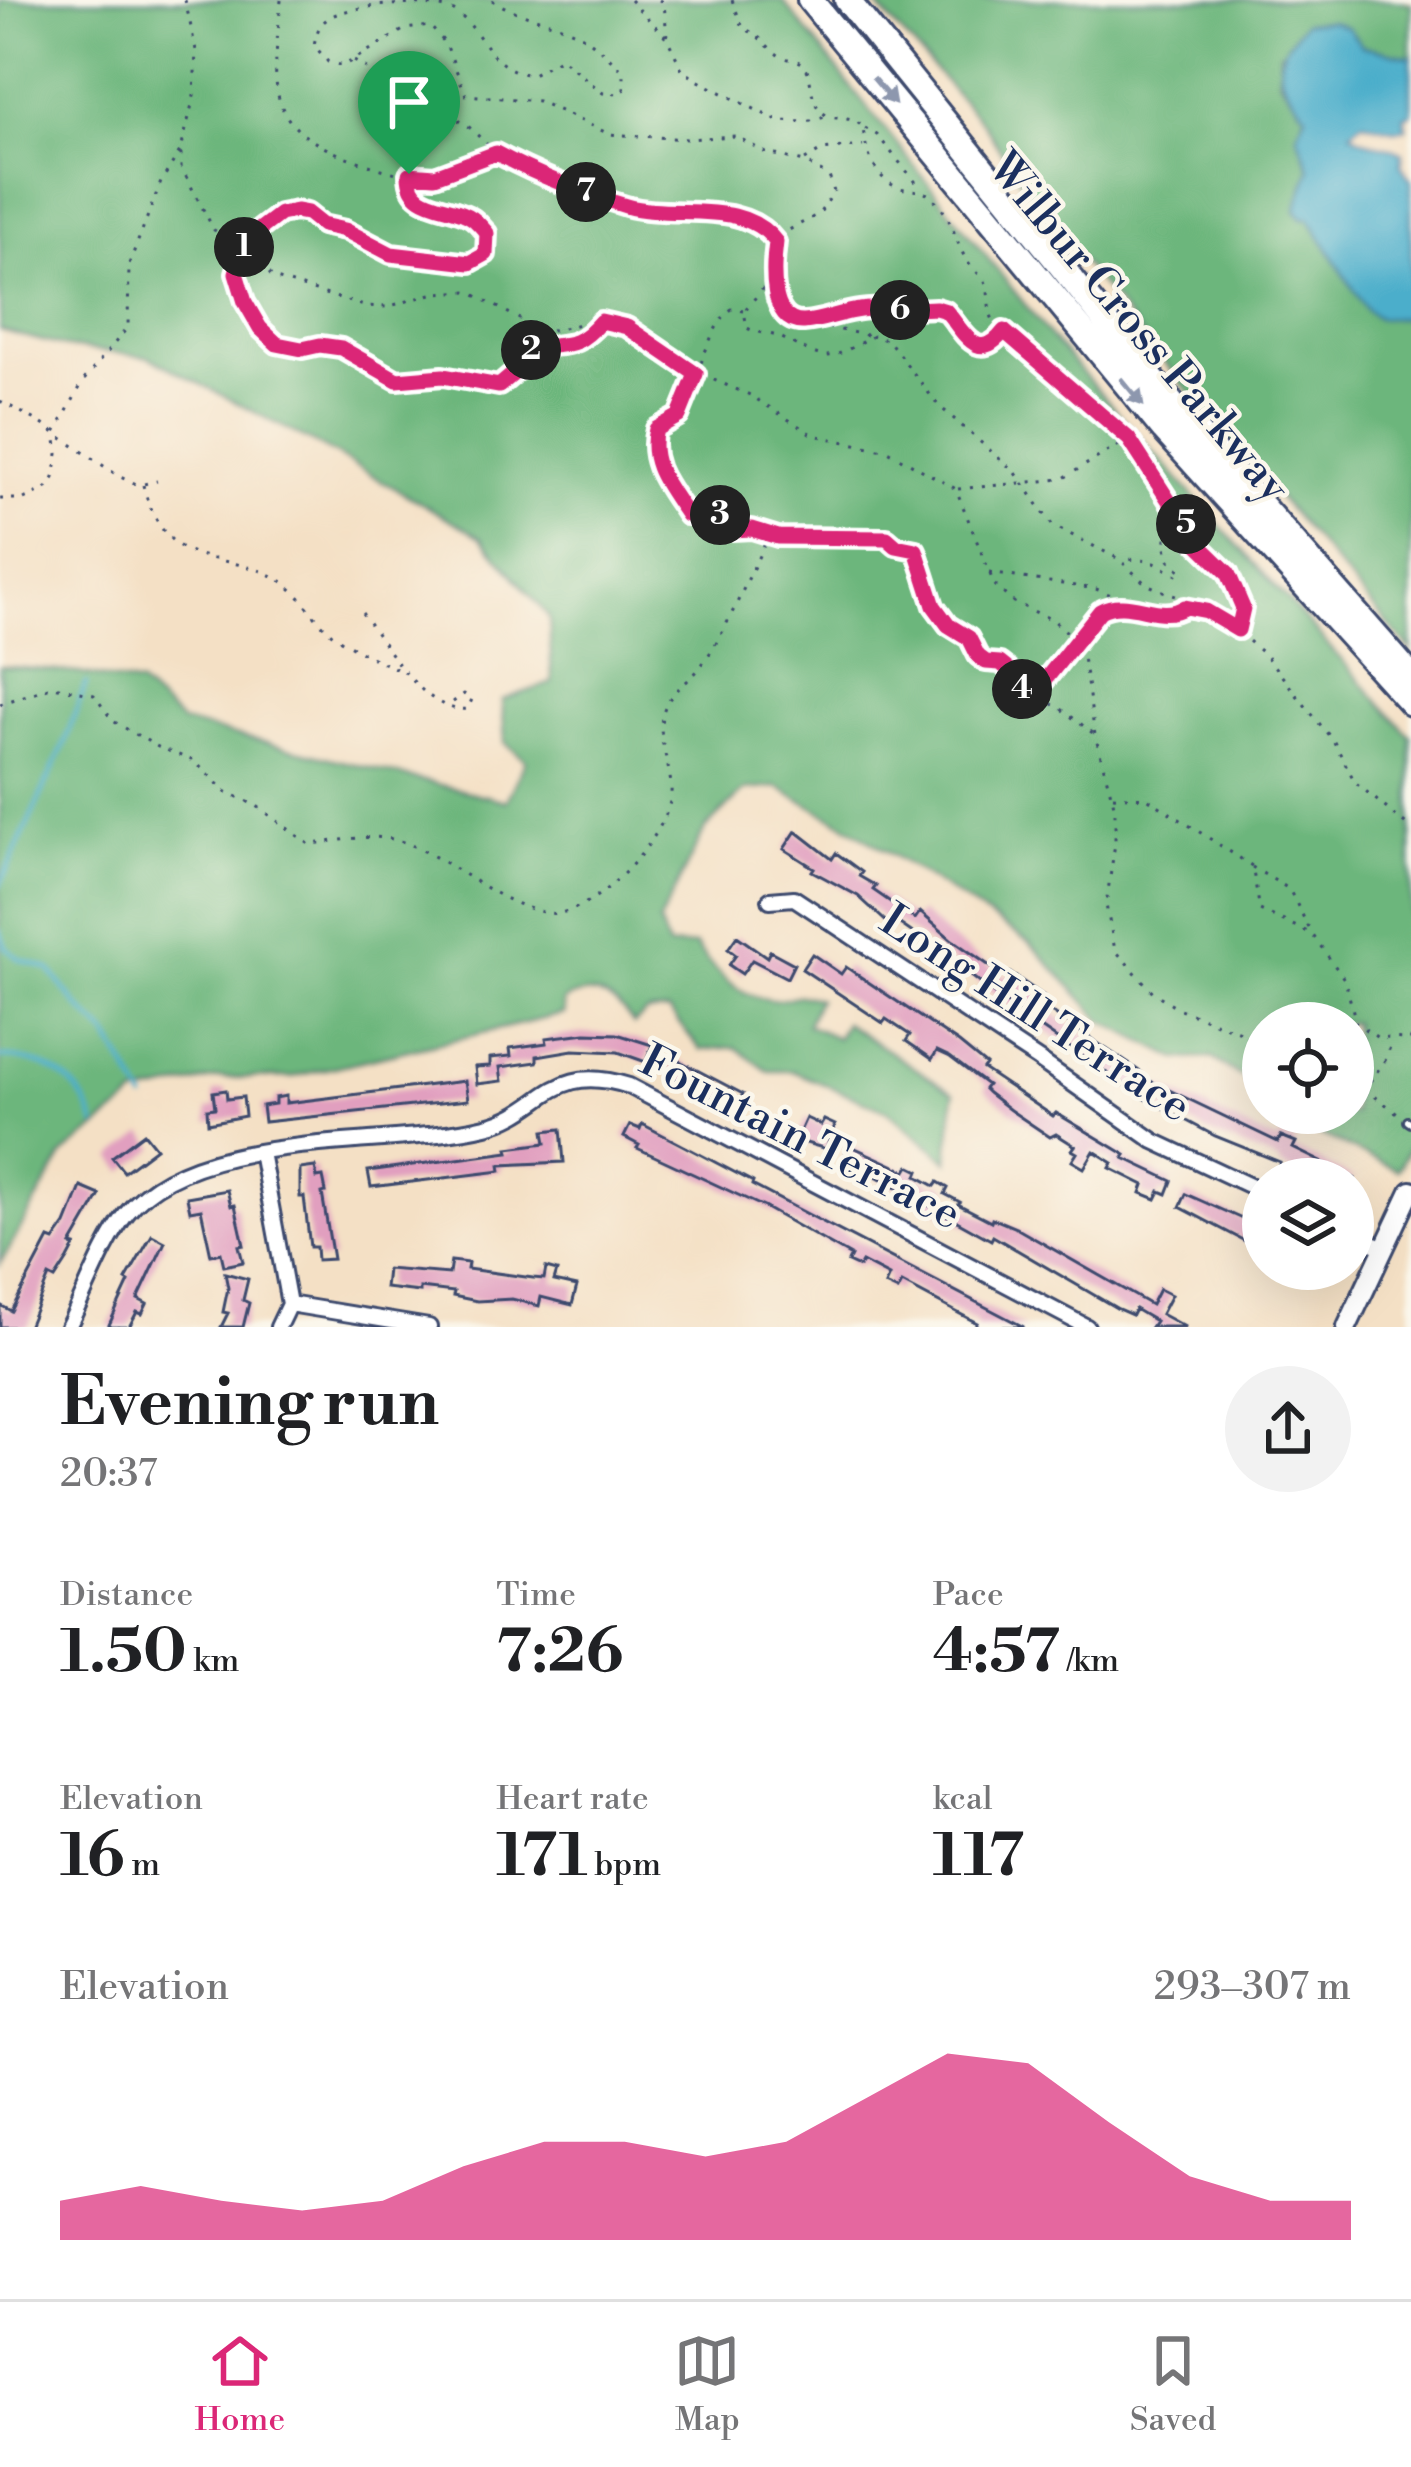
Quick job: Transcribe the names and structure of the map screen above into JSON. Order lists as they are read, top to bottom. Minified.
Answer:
{"streets":{"highway":["Wilbur Cross Parkway"],"street":["Long Hill Terrace","Fountain Terrace"]},"page":{"pins":["7","1","6","2","3","5","4"],"heading":["Evening run","20:37"],"stats":[["Distance","1.50 km"],["Time","7:26"],["Pace","4:57 /km"],["Elevation","16 m"],["Heart rate","171 bpm"],["kcal","117"]],"chart":["Elevation","293–307 m"],"tabs":["Home","Map","Saved"]}}
